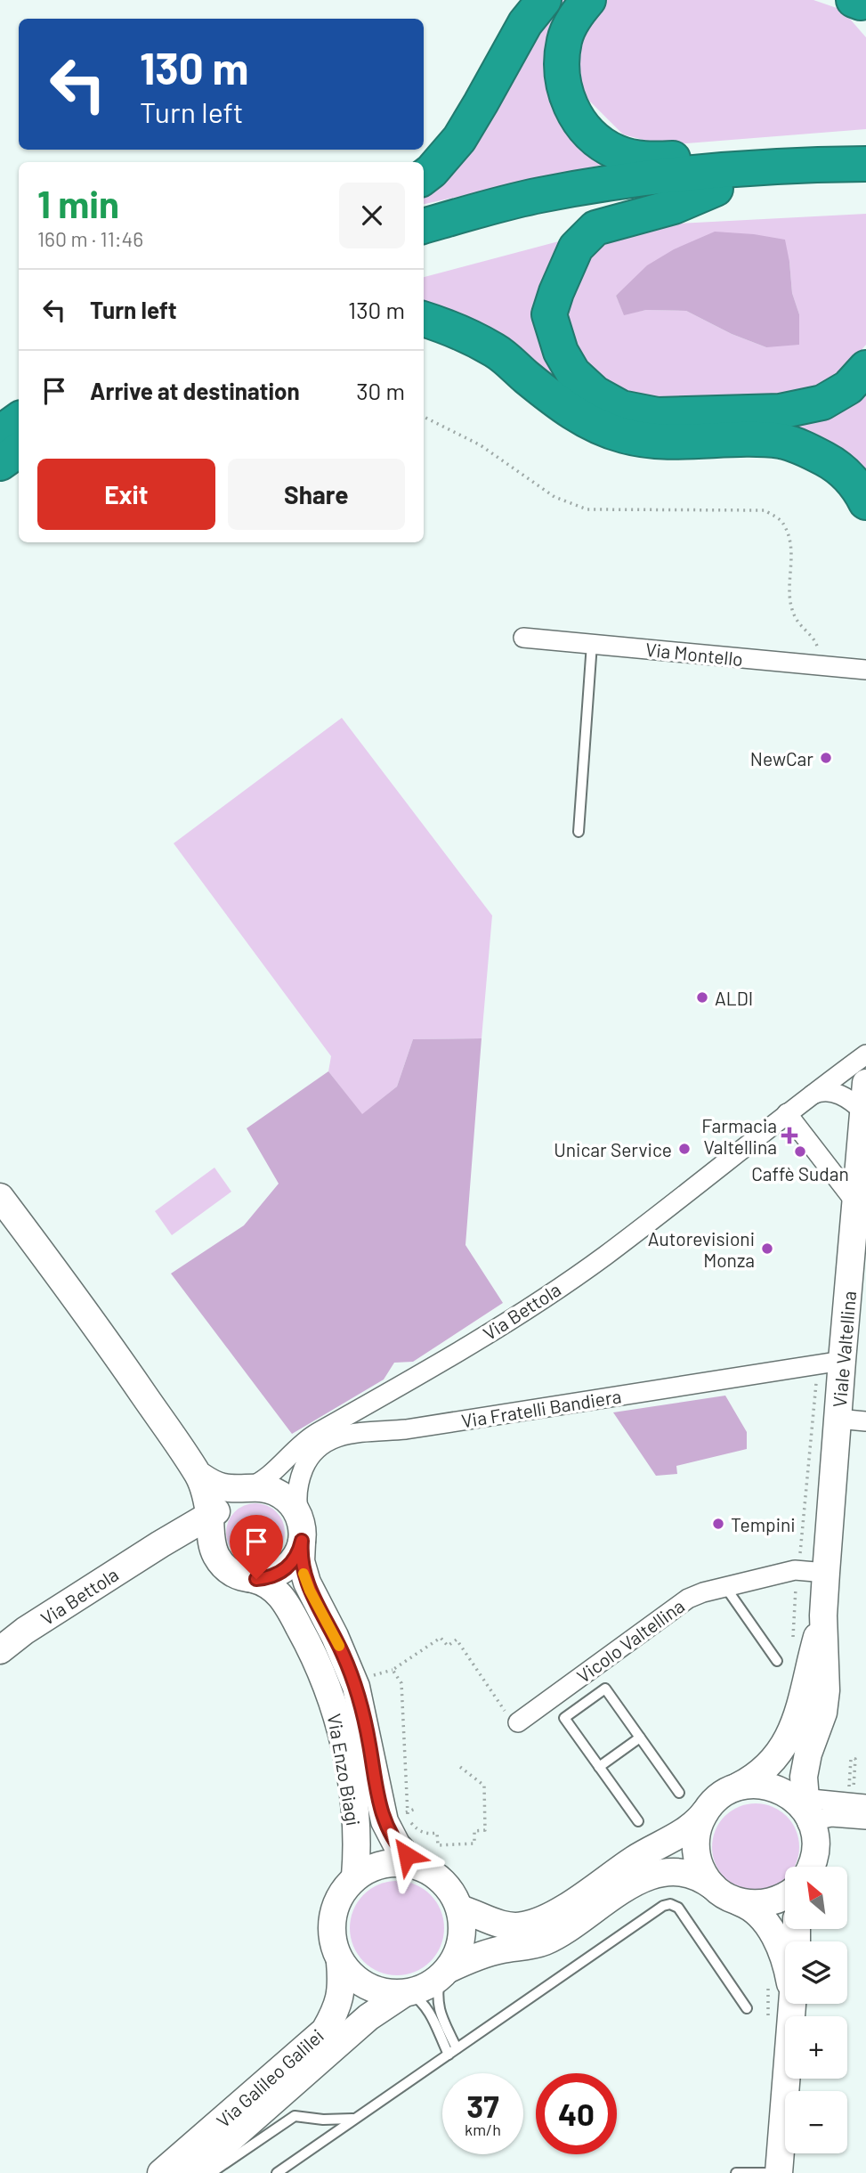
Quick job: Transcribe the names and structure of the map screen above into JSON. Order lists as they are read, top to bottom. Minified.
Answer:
{"streets":{"main road":["Via Bettola","Viale Valtellina","Via Enzo Biagi","Via Galileo Galilei"],"street":["Via Montello","Via Fratelli Bandiera","Vicolo Valtellina"]},"crossings":[["Via Bettola","Via Fratelli Bandiera"],["Via Bettola","Via Enzo Biagi"],["Viale Valtellina","Via Fratelli Bandiera"],["Viale Valtellina","Vicolo Valtellina"],["Via Fratelli Bandiera","Via Enzo Biagi"],["Via Enzo Biagi","Via Galileo Galilei"]],"places":{"other":["NewCar","ALDI","Unicar Service","Caffè Sudan","Autorevisioni Monza","Tempini"],"health":["Farmacia Valtellina"]},"north":"top left","page":{"turn":["130 m","Turn left"],"heading":["1 min","160 m · 11:46"],"list":[{"name":"Turn left","value":"130 m"},{"name":"Arrive at destination","value":"30 m"}],"buttons":["Exit","Share"],"map_buttons":["+","−"],"speed":"37 km/h","limit":"40"}}
